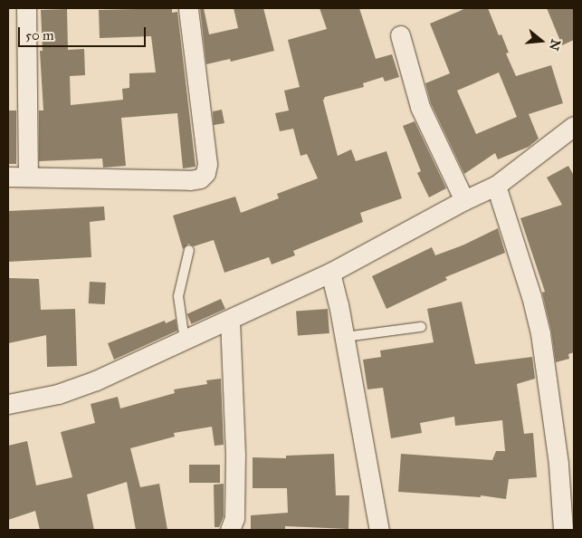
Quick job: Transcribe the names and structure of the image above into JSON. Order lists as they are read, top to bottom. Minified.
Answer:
{"scale_bar":"50 m","north":"right"}
